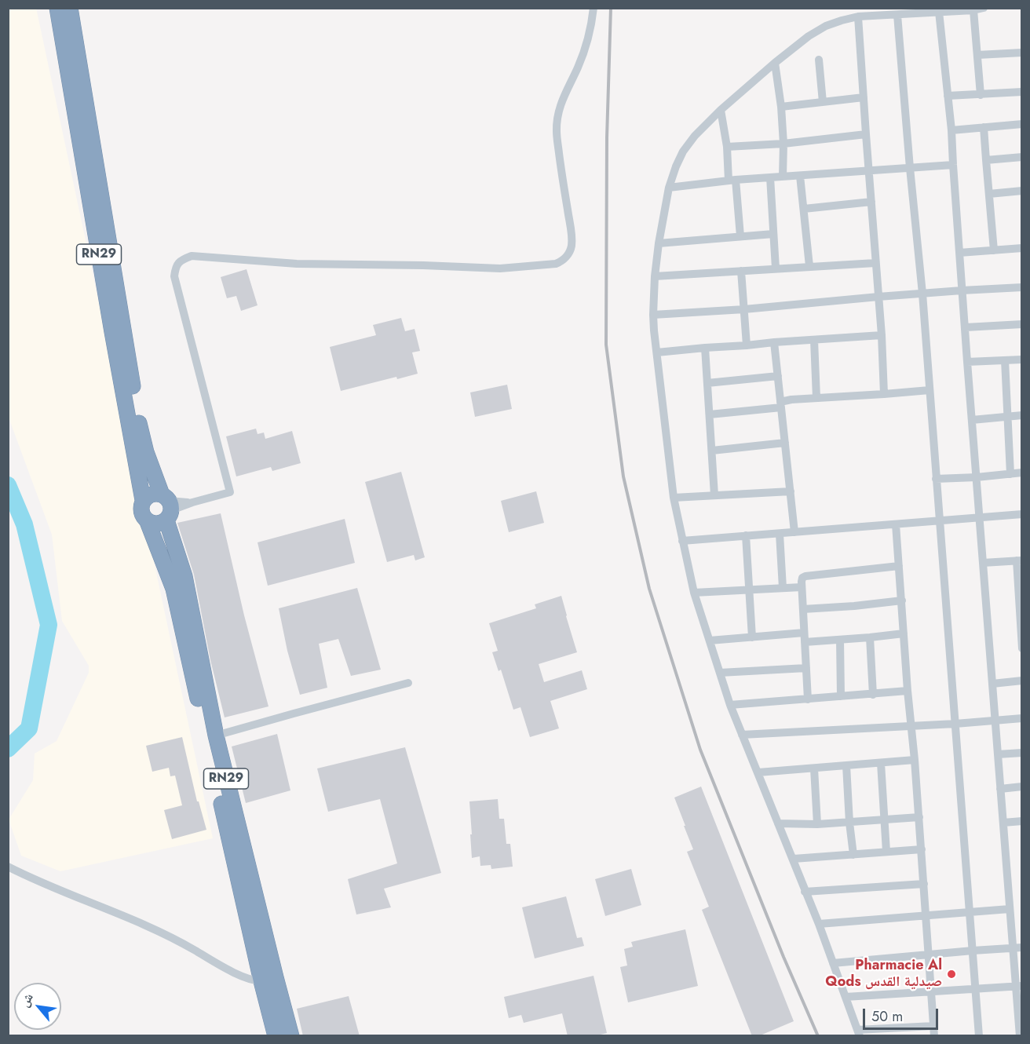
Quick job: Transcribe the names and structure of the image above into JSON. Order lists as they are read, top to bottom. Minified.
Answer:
{"streets":{"highway":["RN29"]},"places":["Pharmacie Al Qods صيدلية القدس"],"scale_bar":"50 m","north":"top left"}
